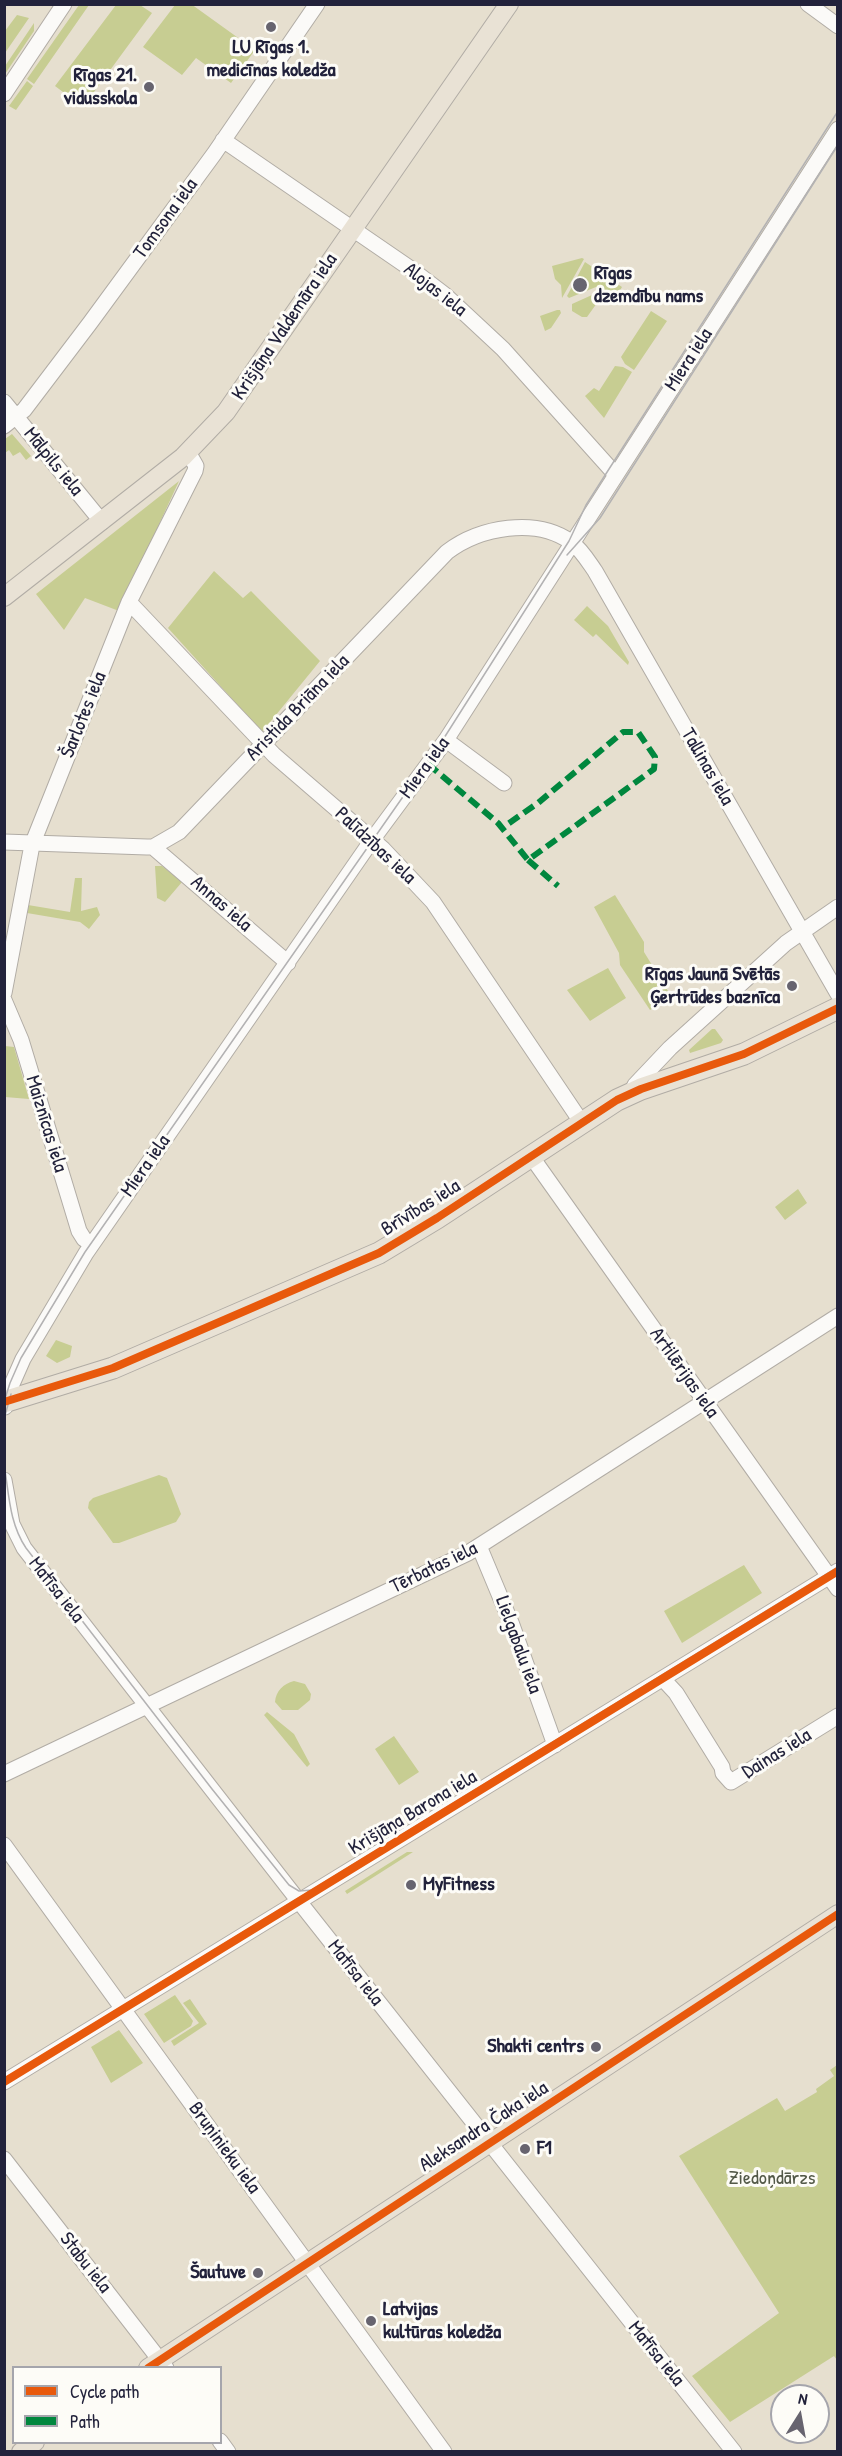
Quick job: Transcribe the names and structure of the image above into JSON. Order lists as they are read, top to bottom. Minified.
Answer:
{"streets":{"highway":["Brīvības iela"],"main road":["Krišjāņa Valdemāra iela","Aleksandra Čaka iela"],"street":["Tomsona iela","Alojas iela","Miera iela","Mālpils iela","Aristida Briāna iela","Šarlotes iela","Tallinas iela","Palīdzības iela","Annas iela","Maiznīcas iela","Artilērijas iela","Tērbatas iela","Matīsa iela","Lielgabalu iela","Dainas iela","Krišjāņa Barona iela","Bruņinieku iela","Stabu iela"]},"crossings":[["Tomsona iela","Alojas iela"],["Tomsona iela","Mālpils iela"],["Alojas iela","Krišjāņa Valdemāra iela"],["Alojas iela","Miera iela"],["Krišjāņa Valdemāra iela","Mālpils iela"],["Krišjāņa Valdemāra iela","Šarlotes iela"],["Miera iela","Aristida Briāna iela"],["Miera iela","Tallinas iela"],["Miera iela","Palīdzības iela"],["Miera iela","Annas iela"],["Miera iela","Maiznīcas iela"],["Miera iela","Brīvības iela"],["Aristida Briāna iela","Tallinas iela"],["Aristida Briāna iela","Palīdzības iela"],["Aristida Briāna iela","Annas iela"],["Šarlotes iela","Palīdzības iela"],["Palīdzības iela","Brīvības iela"],["Brīvības iela","Artilērijas iela"],["Artilērijas iela","Tērbatas iela"],["Artilērijas iela","Krišjāņa Barona iela"],["Tērbatas iela","Matīsa iela"],["Tērbatas iela","Lielgabalu iela"],["Matīsa iela","Krišjāņa Barona iela"],["Matīsa iela","Aleksandra Čaka iela"],["Lielgabalu iela","Krišjāņa Barona iela"],["Dainas iela","Krišjāņa Barona iela"],["Krišjāņa Barona iela","Bruņinieku iela"],["Aleksandra Čaka iela","Bruņinieku iela"],["Aleksandra Čaka iela","Stabu iela"]],"parks":["Ziedoņdārzs"],"places":["LU Rīgas 1. medicīnas koledža","Rīgas 21. vidusskola","Rīgas dzemdību nams","Rīgas Jaunā Svētās Ģertrūdes baznīca","MyFitness","Shakti centrs","F1","Šautuve","Latvijas kultūras koledža"],"legend":["Cycle path","Path"],"north":"top"}
